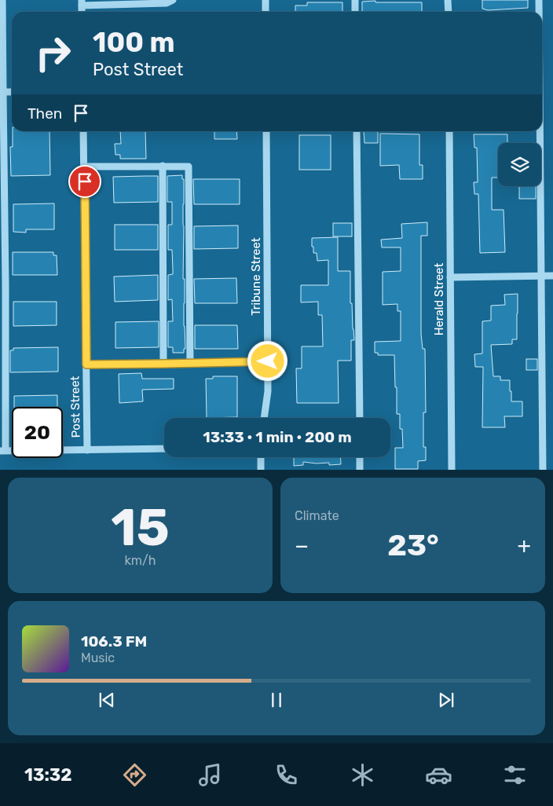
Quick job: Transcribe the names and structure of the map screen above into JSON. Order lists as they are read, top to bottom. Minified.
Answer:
{"streets":{"street":["Tribune Street","Herald Street","Post Street"]},"page":{"turn":["100 m","Post Street"],"then":"Then","limit":"20","trip":"13:33 · 1 min · 200 m","tile":[["15","km/h"],"Climate"],"heat":["−","23°","+"],"song":["106.3 FM","Music"],"tabs":"13:32"}}
